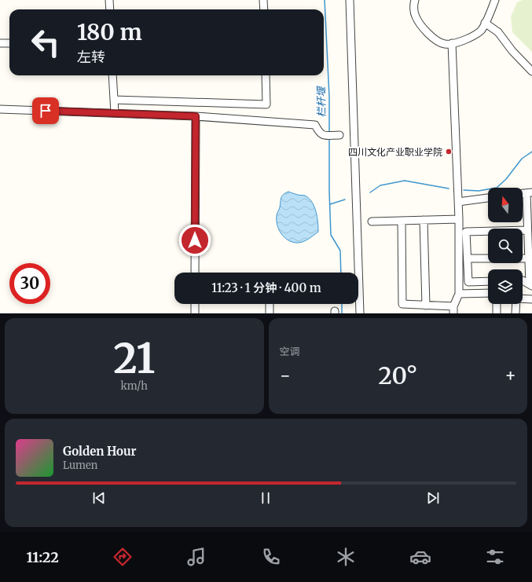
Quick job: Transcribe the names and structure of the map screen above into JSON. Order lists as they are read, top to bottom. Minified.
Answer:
{"water":["栏杆堰"],"places":["四川文化产业职业学院"],"north":"top","page":{"turn":["180 m","左转"],"limit":"30","trip":"11:23 · 1 分钟 · 400 m","tile":[["21","km/h"],"空调"],"heat":["−","20°","+"],"song":["Golden Hour","Lumen"],"tabs":"11:22"}}
